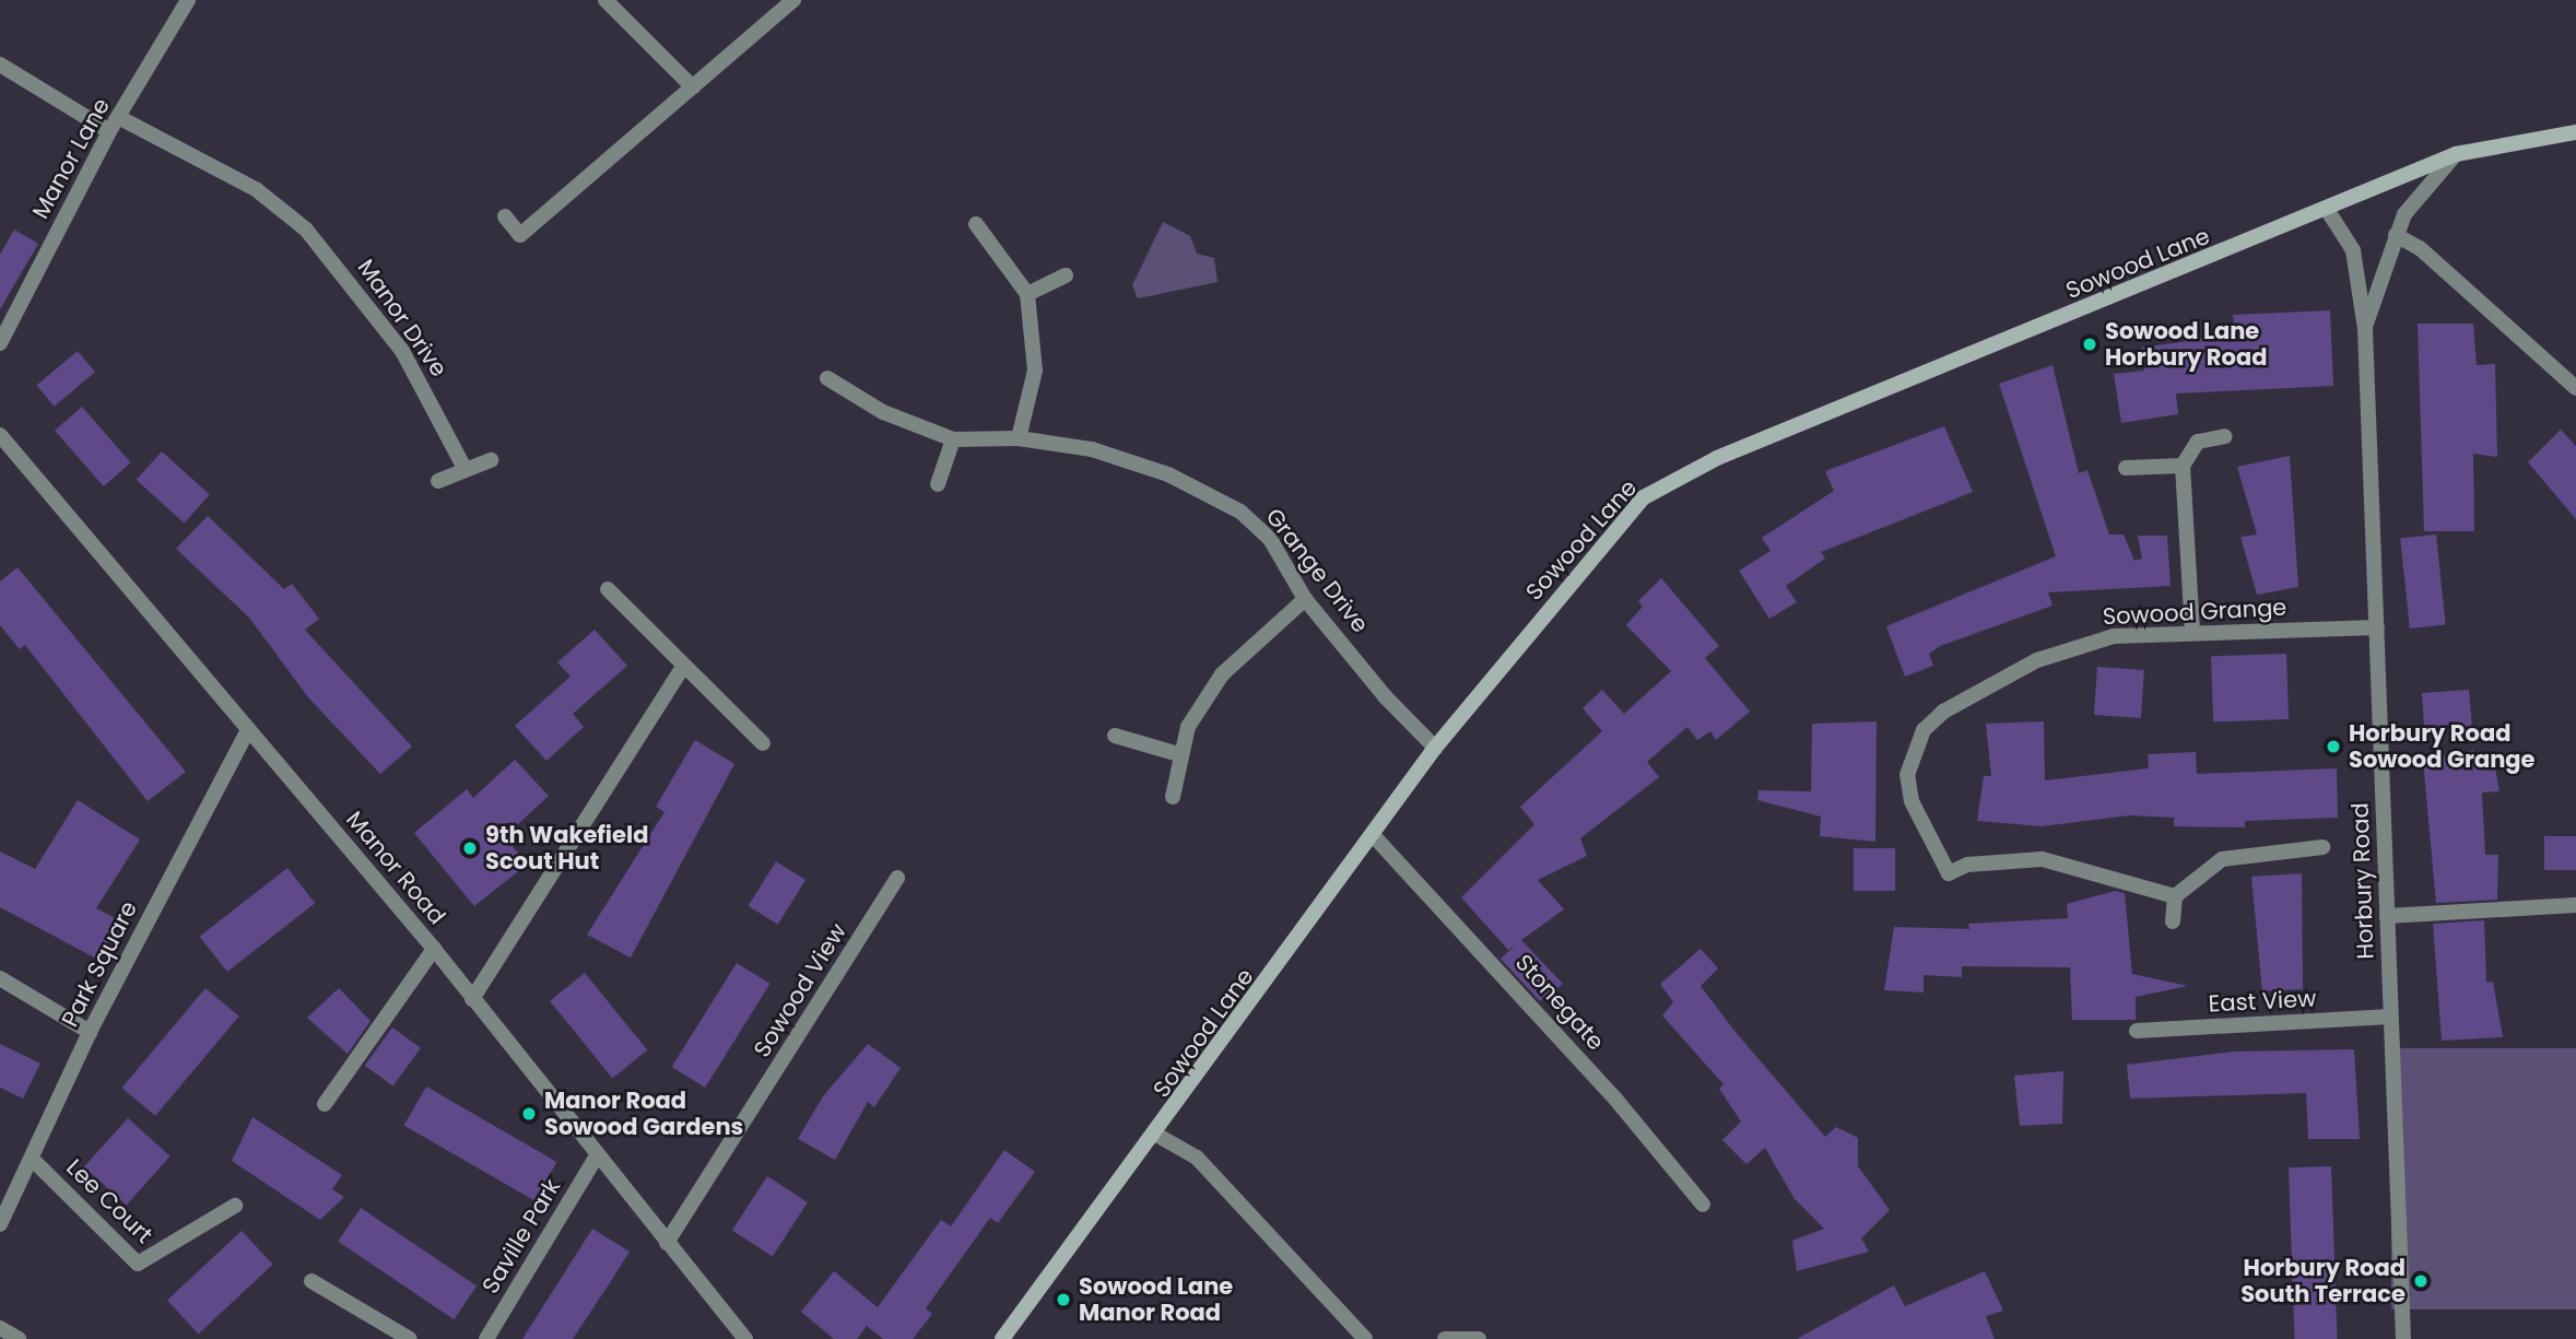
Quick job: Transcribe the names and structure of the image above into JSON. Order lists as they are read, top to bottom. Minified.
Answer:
{"streets":{"main road":["Sowood Lane"],"street":["Manor Lane","Manor Drive","Grange Drive","Sowood Grange","Manor Road","Horbury Road","Park Square","Sowood View","East View","Stonegate","Lee Court","Saville Park"]},"crossings":[["Manor Lane","Manor Drive"],["Sowood Lane","Grange Drive"],["Sowood Lane","Horbury Road"],["Sowood Lane","Stonegate"],["Sowood Grange","Horbury Road"],["Manor Road","Park Square"],["Manor Road","Sowood View"],["Manor Road","Saville Park"],["Horbury Road","East View"],["Park Square","Lee Court"]],"places":["Sowood Lane Horbury Road","Horbury Road Sowood Grange","9th Wakefield Scout Hut","Manor Road Sowood Gardens","Horbury Road South Terrace","Sowood Lane Manor Road"]}
